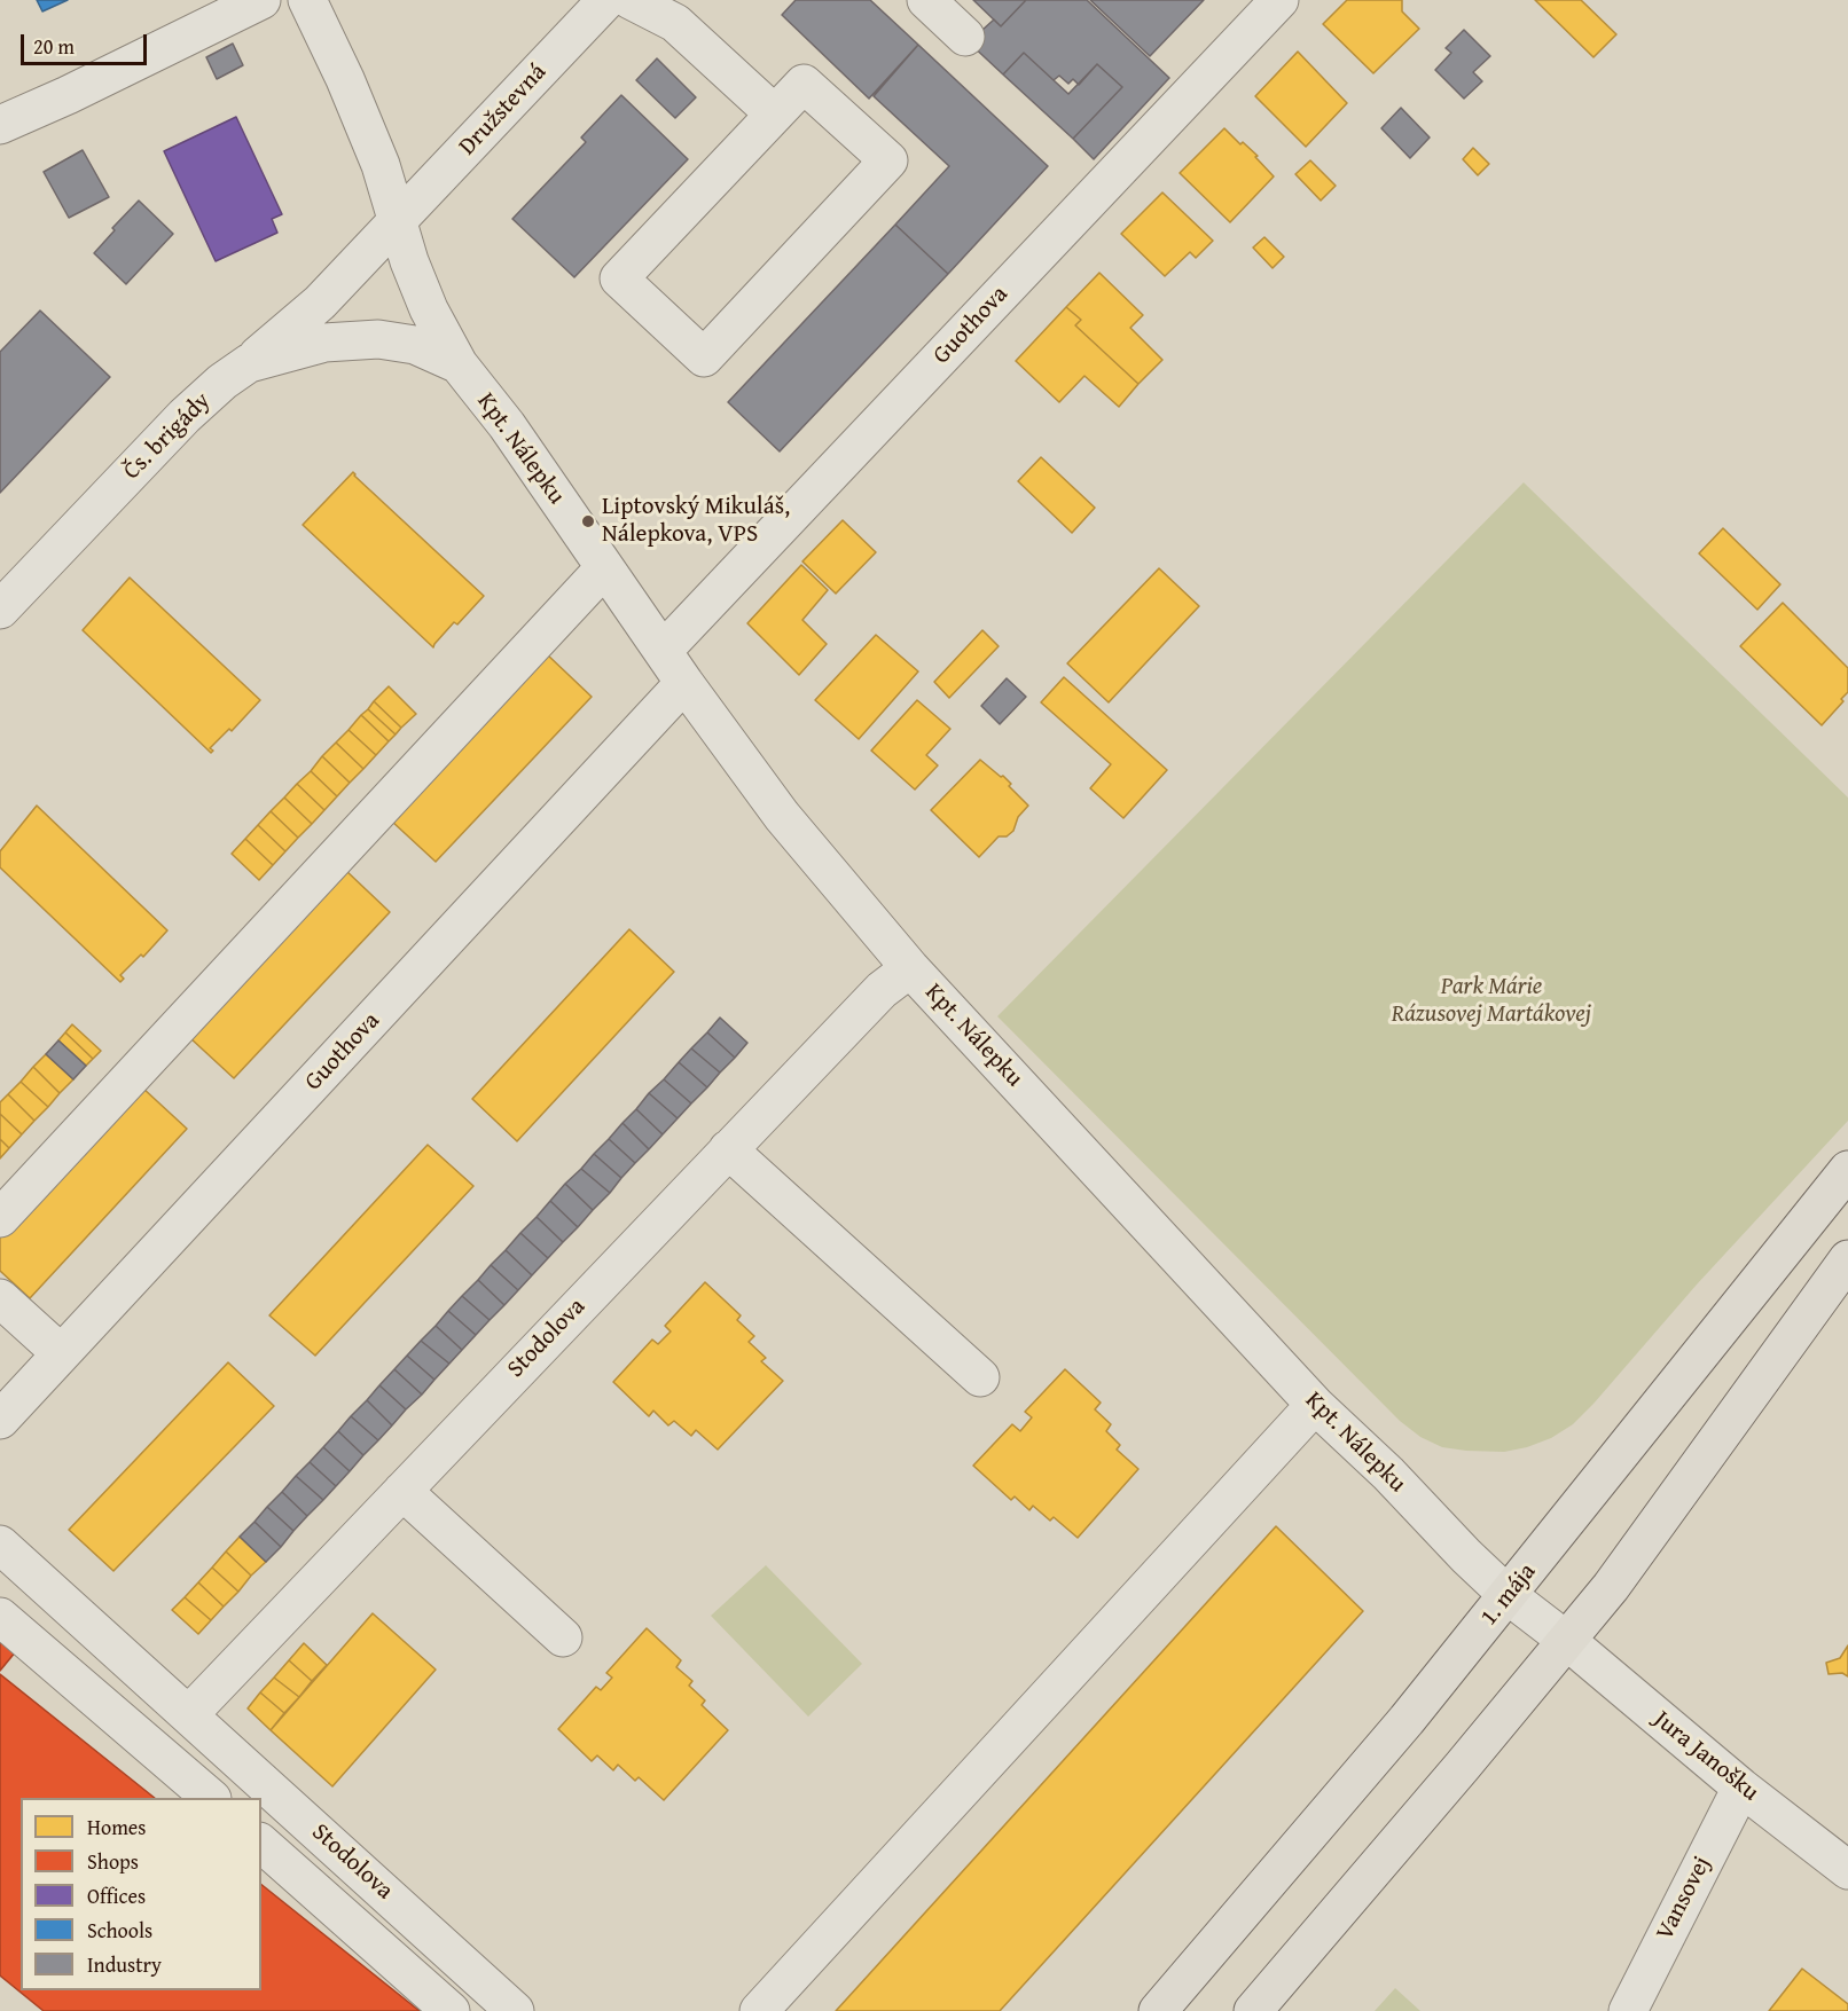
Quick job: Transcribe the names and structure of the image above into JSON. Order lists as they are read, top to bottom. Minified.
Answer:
{"streets":{"main road":["1. mája"],"street":["Družstevná","Guothova","Čs. brigády","Kpt. Nálepku","Stodolova","Jura Janošku","Vansovej"]},"crossings":[["Družstevná","Kpt. Nálepku"],["Guothova","Kpt. Nálepku"],["Čs. brigády","Kpt. Nálepku"],["Kpt. Nálepku","Stodolova"],["Kpt. Nálepku","1. mája"],["Kpt. Nálepku","Jura Janošku"],["Jura Janošku","Vansovej"]],"parks":["Park Márie Rázusovej Martákovej"],"places":["Liptovský Mikuláš, Nálepkova, VPS"],"legend":["Homes","Shops","Offices","Schools","Industry"],"scale_bar":"20 m"}
